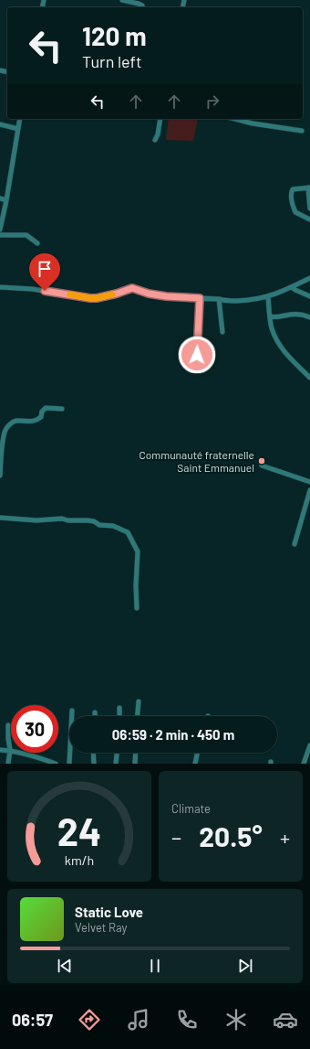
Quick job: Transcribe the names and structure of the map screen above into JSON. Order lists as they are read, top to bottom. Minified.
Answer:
{"places":["Communauté fraternelle Saint Emmanuel"],"page":{"turn":["120 m","Turn left"],"limit":"30","trip":"06:59 · 2 min · 450 m","tile":"Climate","heat":["−","20.5°","+"],"song":["Static Love","Velvet Ray"],"tabs":"06:57","gauge":["24","km/h"]}}
